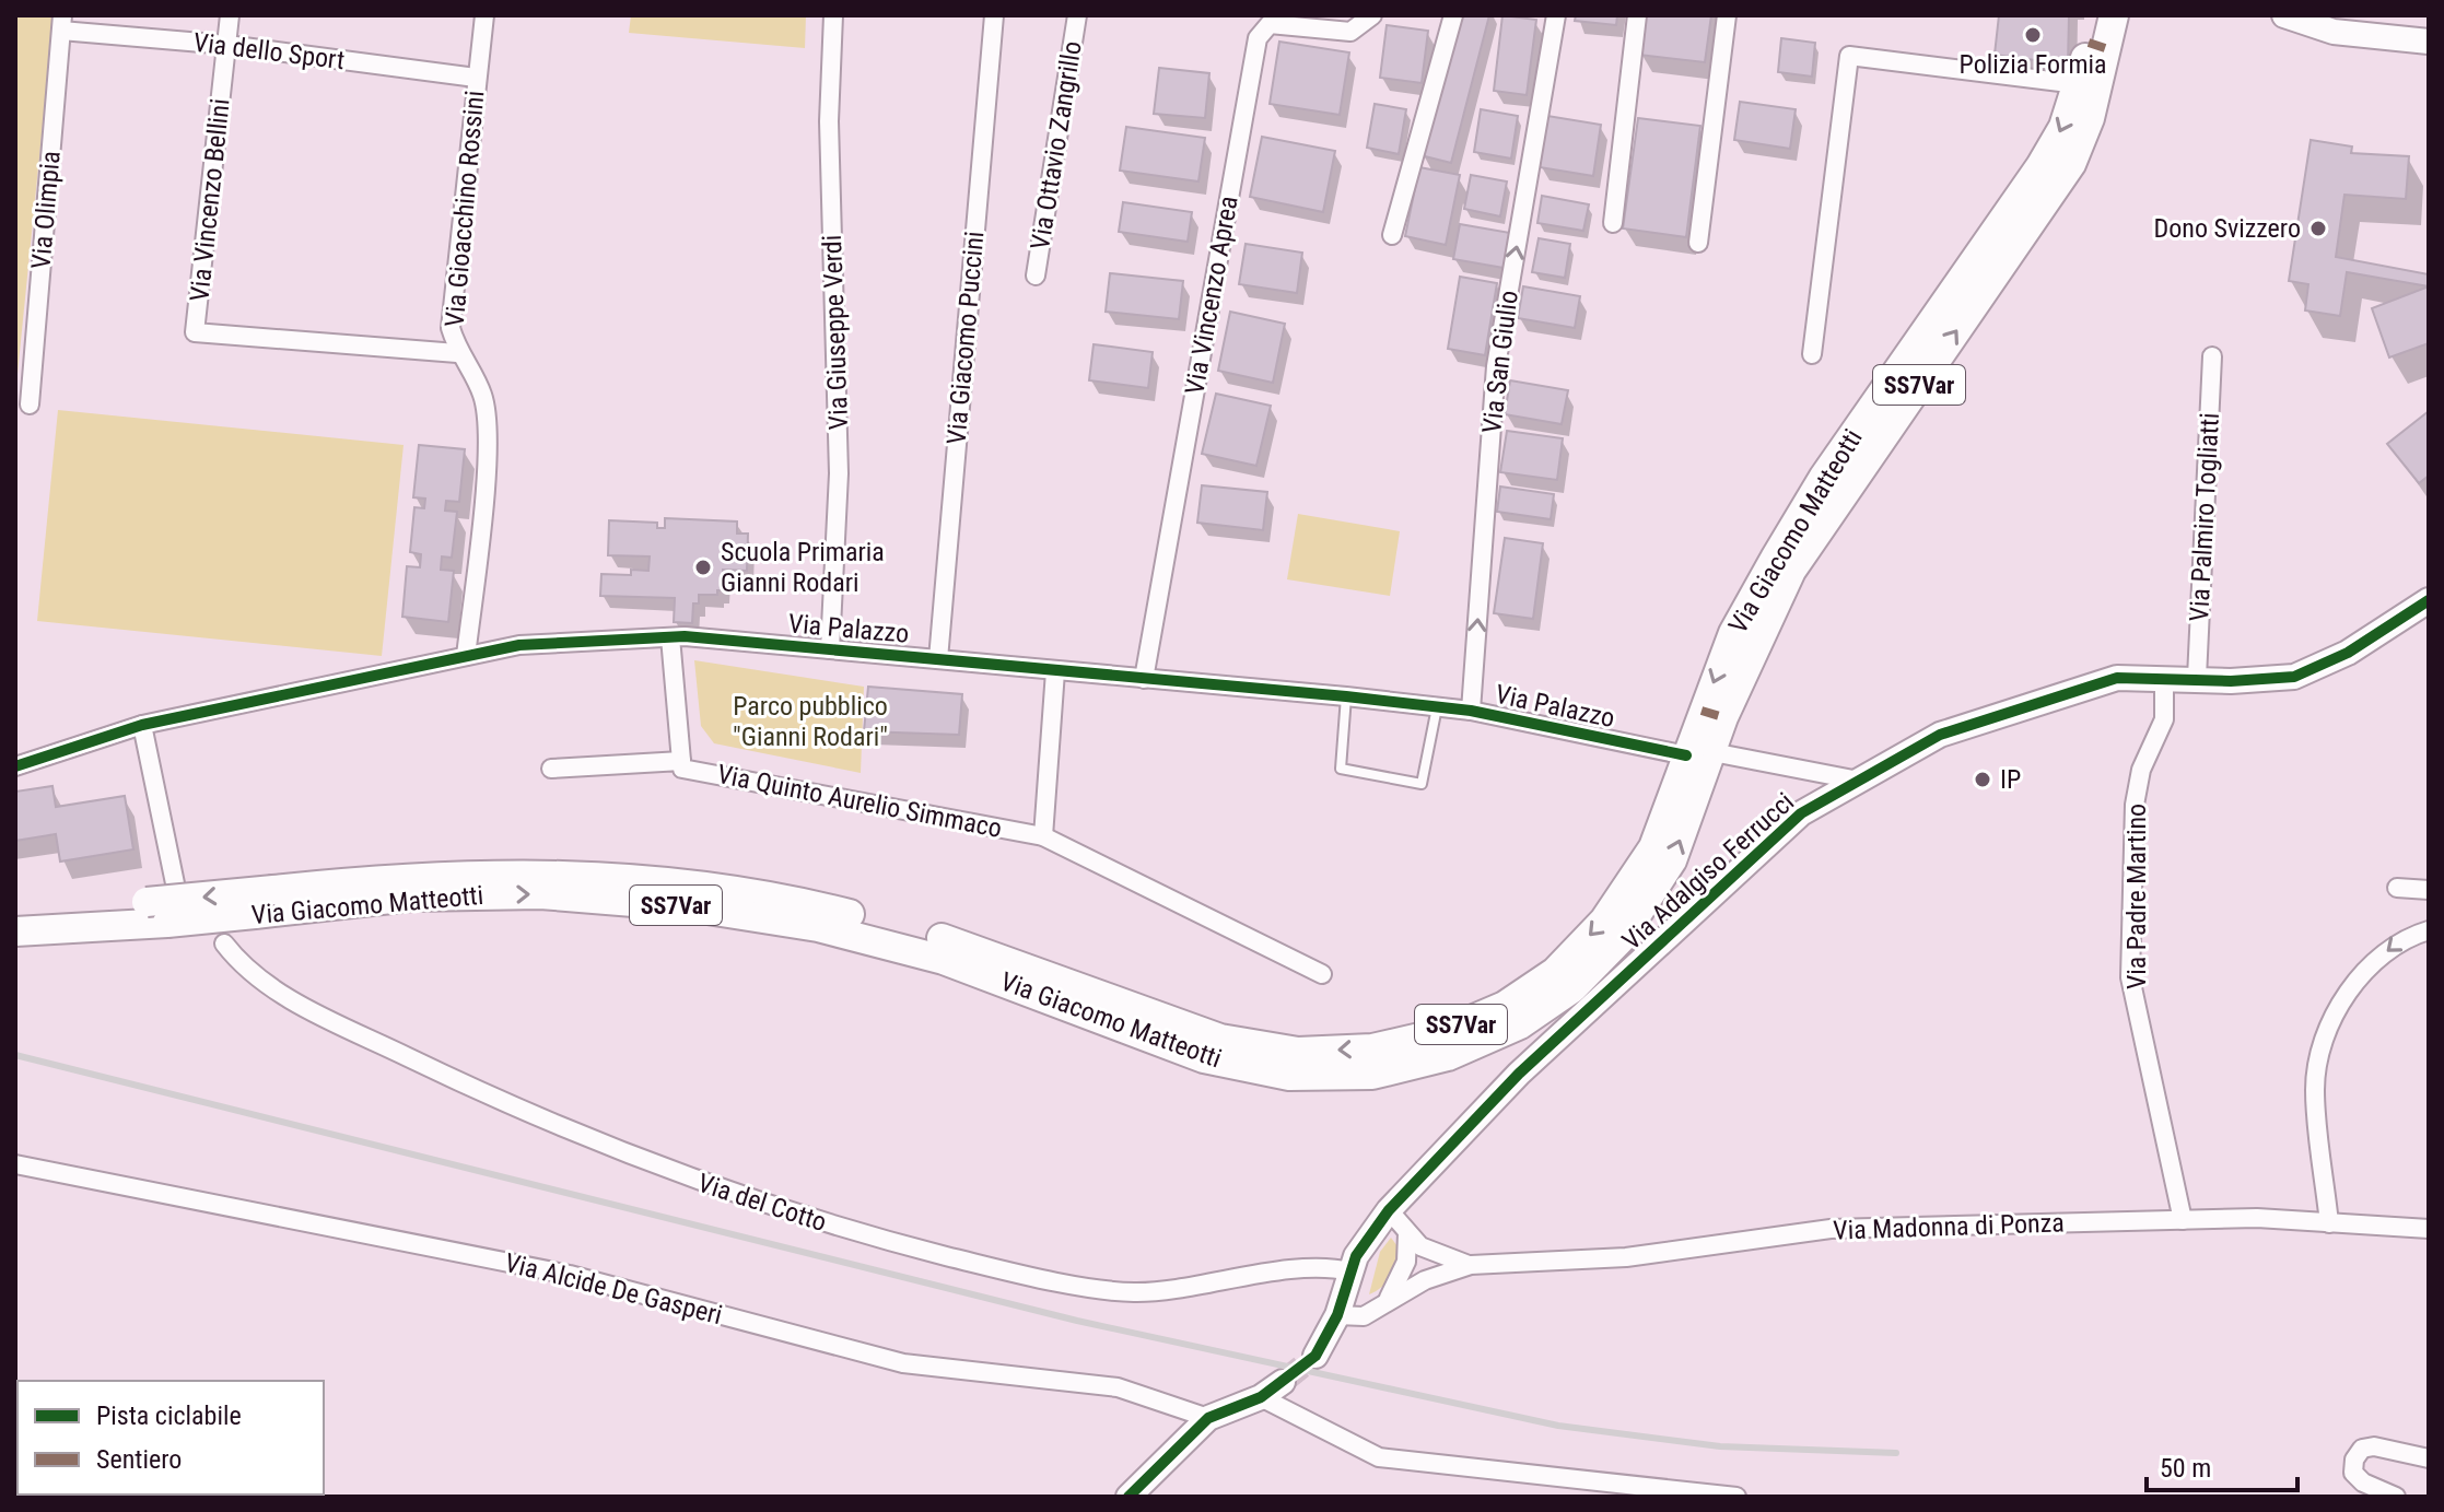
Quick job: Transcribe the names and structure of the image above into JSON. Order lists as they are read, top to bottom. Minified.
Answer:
{"streets":{"main road":["SS7Var","Via Giacomo Matteotti"],"street":["Via dello Sport","Via Ottavio Zangrillo","Via Vincenzo Bellini","Via Gioacchino Rossini","Via Olimpia","Via Vincenzo Aprea","Via Giuseppe Verdi","Via Giacomo Puccini","Via San Giulio","Via Palmiro Togliatti","Via Palazzo","Via Quinto Aurelio Simmaco","Via Adalgiso Ferrucci","Via Padre Martino","Via del Cotto","Via Madonna di Ponza","Via Alcide De Gasperi"]},"crossings":[["Via dello Sport","Via Vincenzo Bellini"],["Via dello Sport","Via Gioacchino Rossini"],["Via dello Sport","Via Olimpia"],["Via Vincenzo Bellini","Via Gioacchino Rossini"],["Via Gioacchino Rossini","Via Palazzo"],["Via Vincenzo Aprea","Via Palazzo"],["Via Giuseppe Verdi","Via Palazzo"],["Via Giacomo Puccini","Via Palazzo"],["Via San Giulio","Via Palazzo"],["Via Palmiro Togliatti","Via Adalgiso Ferrucci"],["Via Giacomo Matteotti","Via Palazzo"],["Via Palazzo","Via Quinto Aurelio Simmaco"],["Via Palazzo","Via Adalgiso Ferrucci"],["Via Adalgiso Ferrucci","Via Padre Martino"],["Via Adalgiso Ferrucci","Via del Cotto"],["Via Adalgiso Ferrucci","Via Madonna di Ponza"],["Via Padre Martino","Via Madonna di Ponza"]],"parks":["Parco pubblico \"Gianni Rodari\""],"places":["Polizia Formia","Dono Svizzero","Scuola Primaria Gianni Rodari","IP"],"legend":["Pista ciclabile","Sentiero"],"scale_bar":"50 m"}
